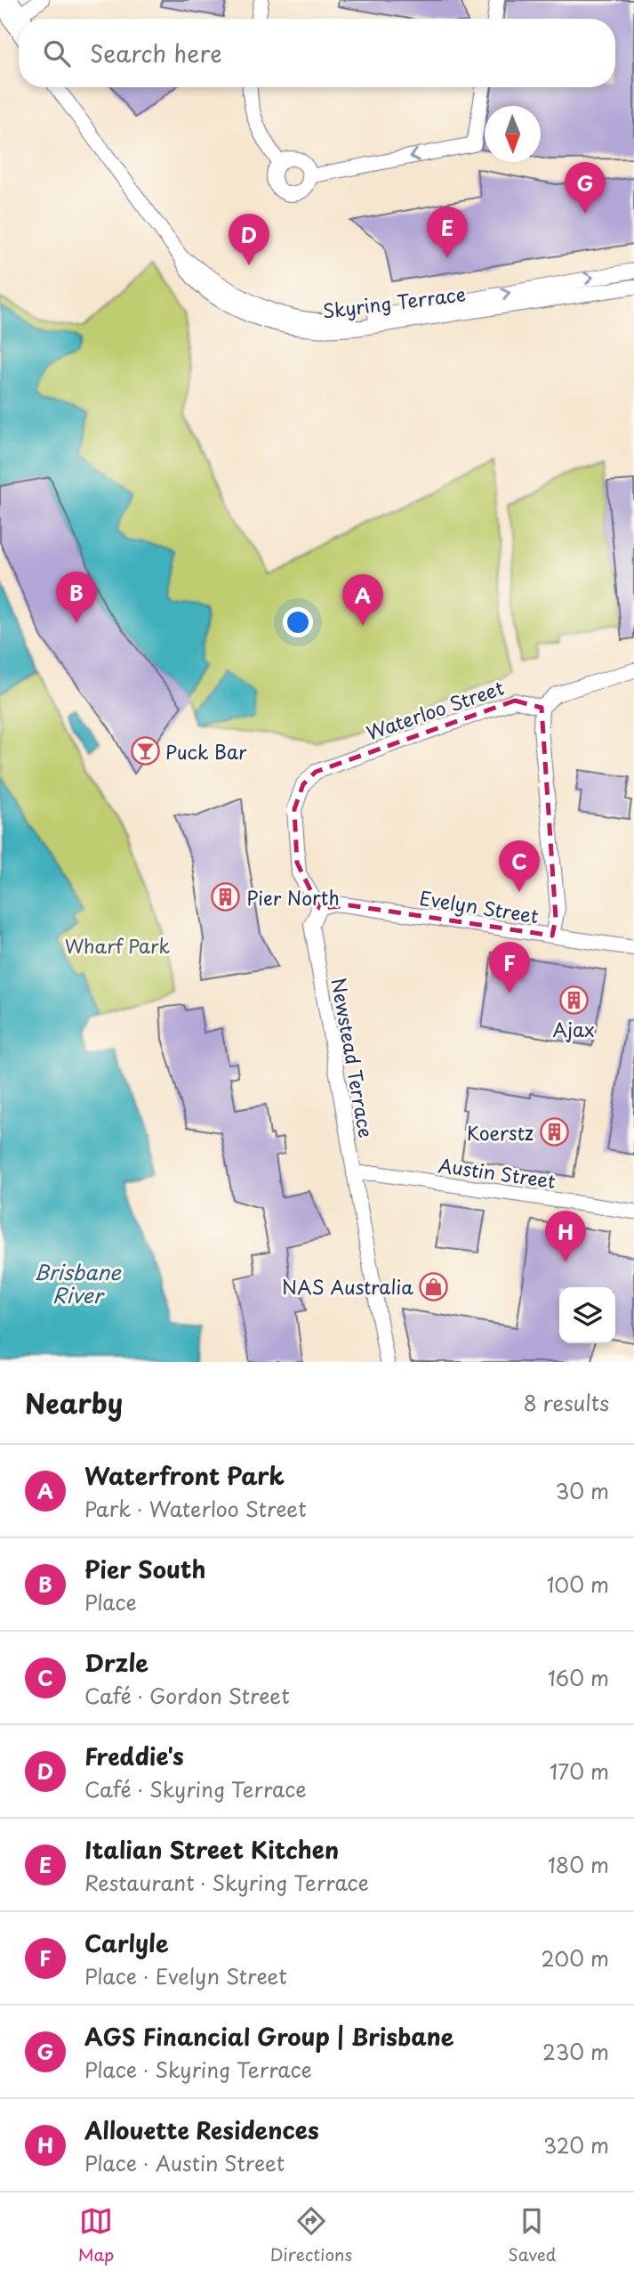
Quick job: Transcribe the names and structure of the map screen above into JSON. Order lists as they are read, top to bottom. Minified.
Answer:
{"streets":{"street":["Skyring Terrace","Waterloo Street","Evelyn Street","Newstead Terrace","Austin Street"]},"crossings":[["Waterloo Street","Evelyn Street"],["Waterloo Street","Newstead Terrace"],["Evelyn Street","Newstead Terrace"],["Newstead Terrace","Austin Street"]],"water":["Brisbane River"],"parks":["Wharf Park"],"places":{"bar":["Puck Bar"],"building":["Pier North","Ajax","Koerstz"],"shop":["NAS Australia"]},"north":"bottom","page":{"search":"Search here","pins":["G","E","D","B","A","C","F","H"],"heading":["Nearby","8 results"],"list":[{"mark":"A","name":"Waterfront Park","note":"Park · Waterloo Street","value":"30 m"},{"mark":"B","name":"Pier South","note":"Place","value":"100 m"},{"mark":"C","name":"Drzle","note":"Café · Gordon Street","value":"160 m"},{"mark":"D","name":"Freddie's","note":"Café · Skyring Terrace","value":"170 m"},{"mark":"E","name":"Italian Street Kitchen","note":"Restaurant · Skyring Terrace","value":"180 m"},{"mark":"F","name":"Carlyle","note":"Place · Evelyn Street","value":"200 m"},{"mark":"G","name":"AGS Financial Group | Brisbane","note":"Place · Skyring Terrace","value":"230 m"},{"mark":"H","name":"Allouette Residences","note":"Place · Austin Street","value":"320 m"}],"nav":["Map","Directions","Saved"]}}
